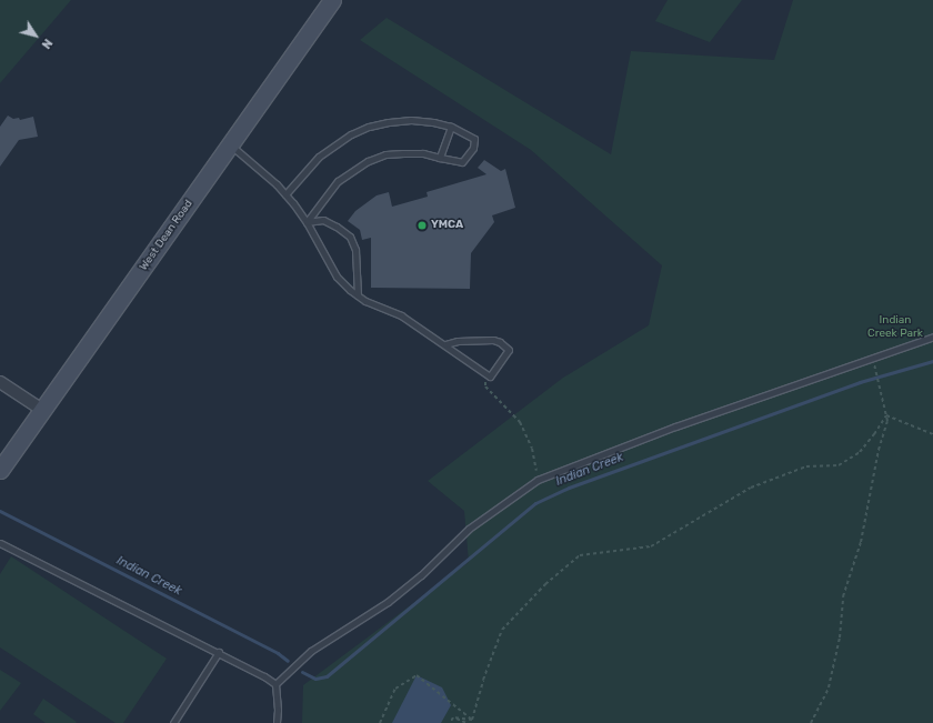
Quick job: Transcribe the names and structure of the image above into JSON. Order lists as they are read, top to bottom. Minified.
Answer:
{"streets":{"street":["West Dean Road"]},"water":["Indian Creek"],"parks":["Indian Creek Park"],"places":["YMCA"],"north":"bottom right"}
